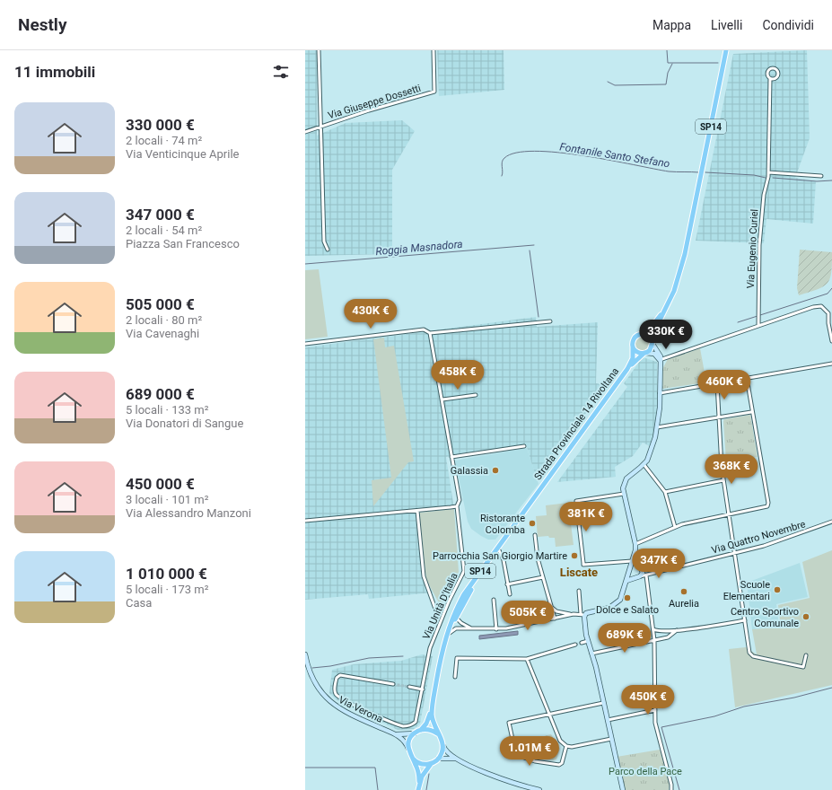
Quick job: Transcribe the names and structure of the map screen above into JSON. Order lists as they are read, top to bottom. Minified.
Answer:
{"streets":{"main road":["SP14","Strada Provinciale 14 Rivoltana"],"street":["Via Giuseppe Dossetti","Via Eugenio Curiel","Via Quattro Novembre","Via Unità D'Italia","Via Verona"]},"crossings":[["Strada Provinciale 14 Rivoltana","Via Verona"]],"districts":["Liscate"],"water":["Fontanile Santo Stefano","Roggia Masnadora"],"parks":["Parco della Pace"],"places":["Galassia","Ristorante Colomba","Parrocchia San Giorgio Martire","Scuole Elementari","Aurelia","Dolce e Salato","Centro Sportivo Comunale"],"page":{"header":"Nestly","nav":["Mappa","Livelli","Condividi"],"heading":"11 immobili","list":[{"name":"330 000 €","note":"2 locali · 74 m² · Via Venticinque Aprile"},{"name":"347 000 €","note":"2 locali · 54 m² · Piazza San Francesco"},{"name":"505 000 €","note":"2 locali · 80 m² · Via Cavenaghi"},{"name":"689 000 €","note":"5 locali · 133 m² · Via Donatori di Sangue"},{"name":"450 000 €","note":"3 locali · 101 m² · Via Alessandro Manzoni"},{"name":"1 010 000 €","note":"5 locali · 173 m² · Casa"}],"price":["430K €","330K €","458K €","460K €","368K €","381K €","347K €","505K €","689K €","450K €","1.01M €"]}}
